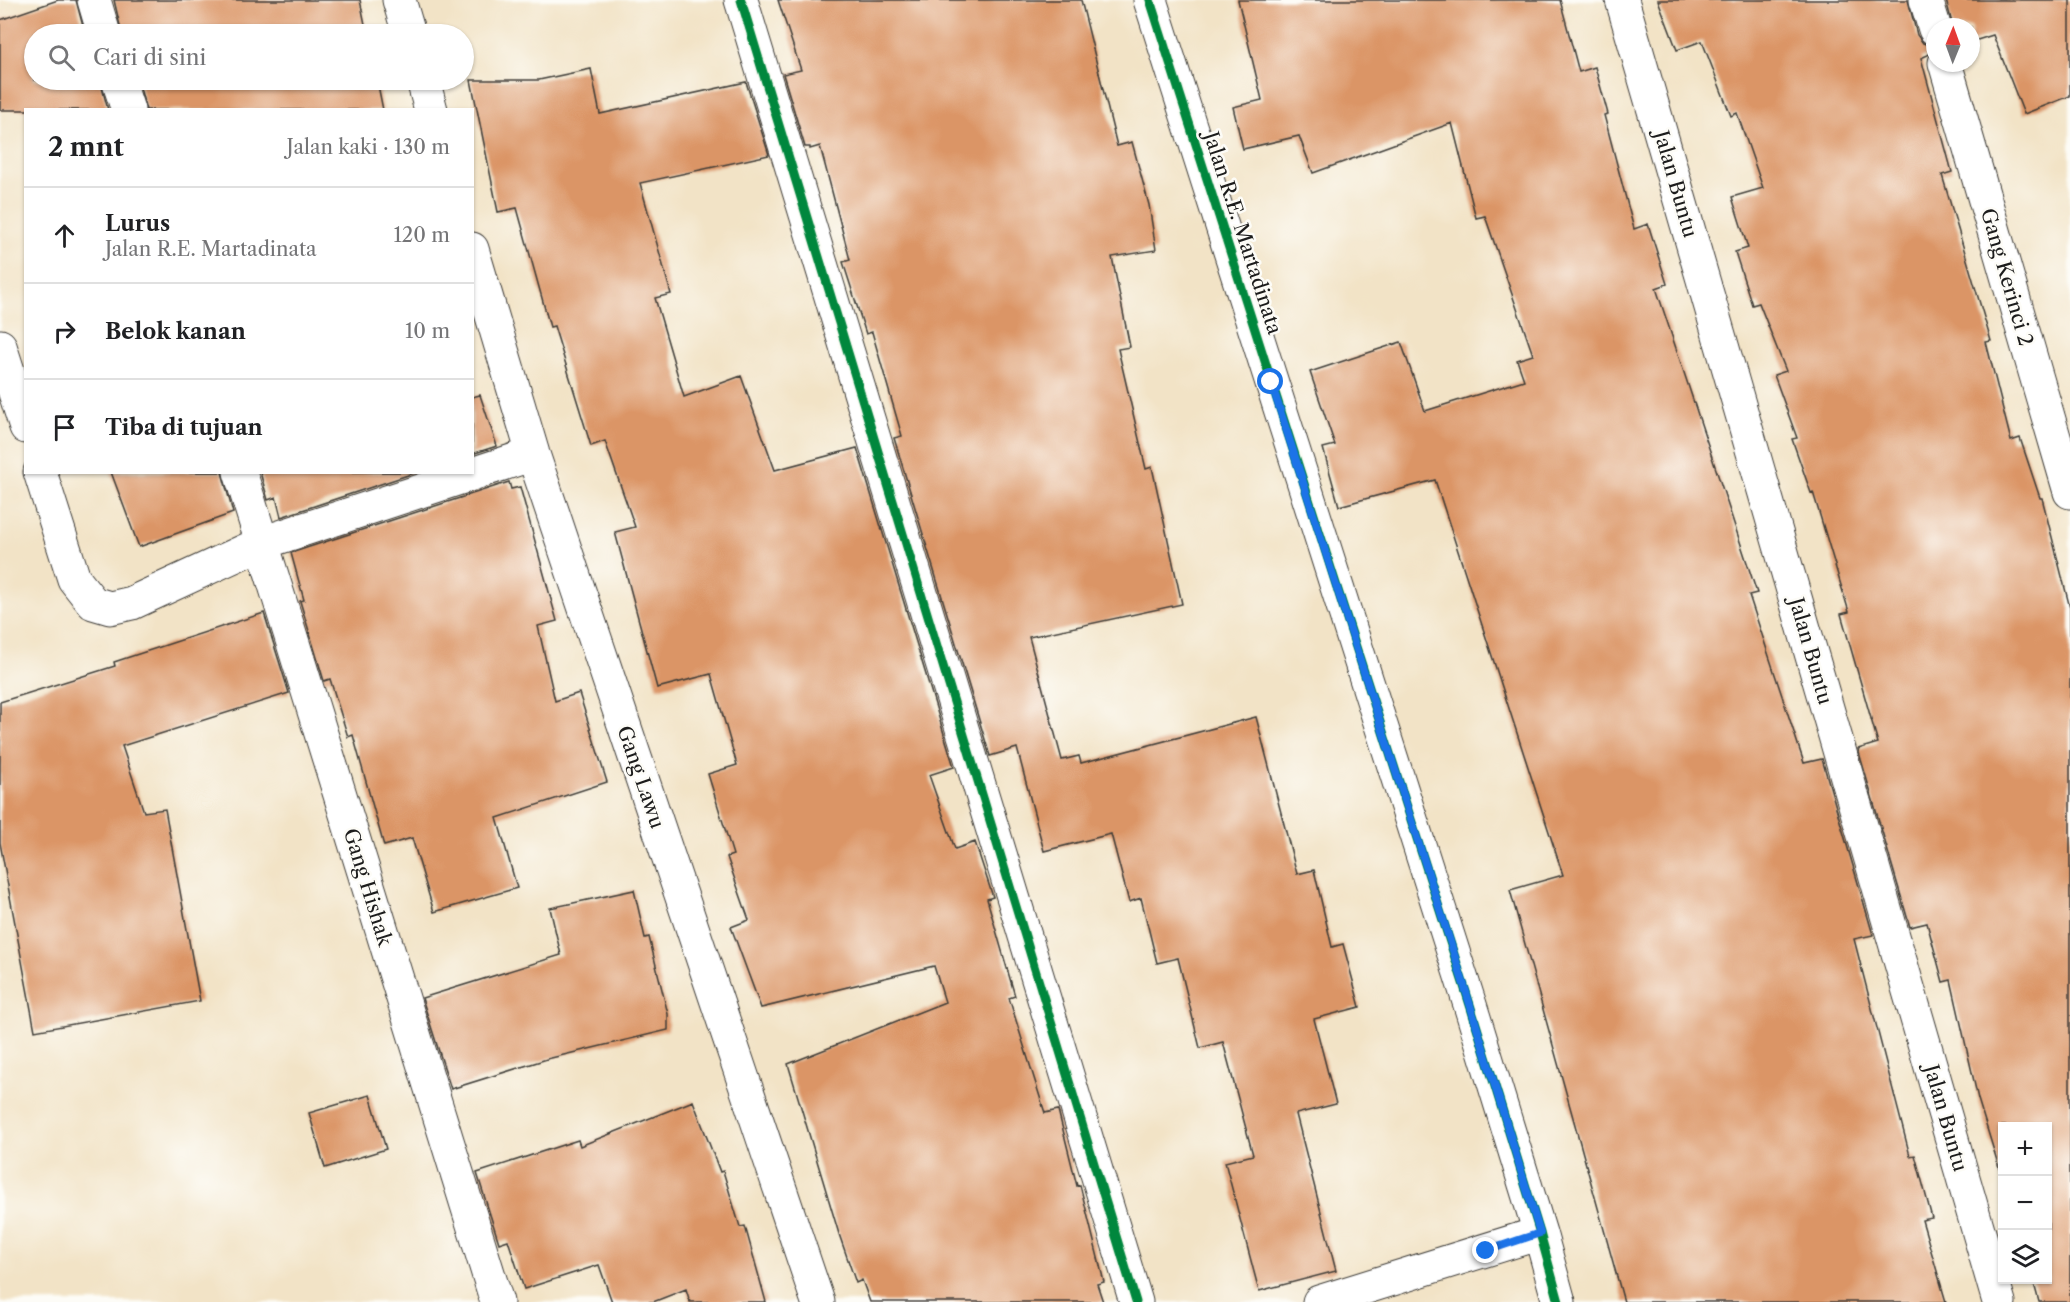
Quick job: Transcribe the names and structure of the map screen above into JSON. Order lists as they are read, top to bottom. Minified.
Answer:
{"streets":{"street":["Jalan Buntu","Jalan R.E. Martadinata","Gang Kerinci 2","Gang Lawu","Gang Hishak"]},"north":"top","page":{"search":"Cari di sini","heading":["2 mnt","Jalan kaki · 130 m"],"list":[["Lurus","Jalan R.E. Martadinata","120 m"],["Belok kanan","10 m"],"Tiba di tujuan"],"map_buttons":["+","−"]}}
